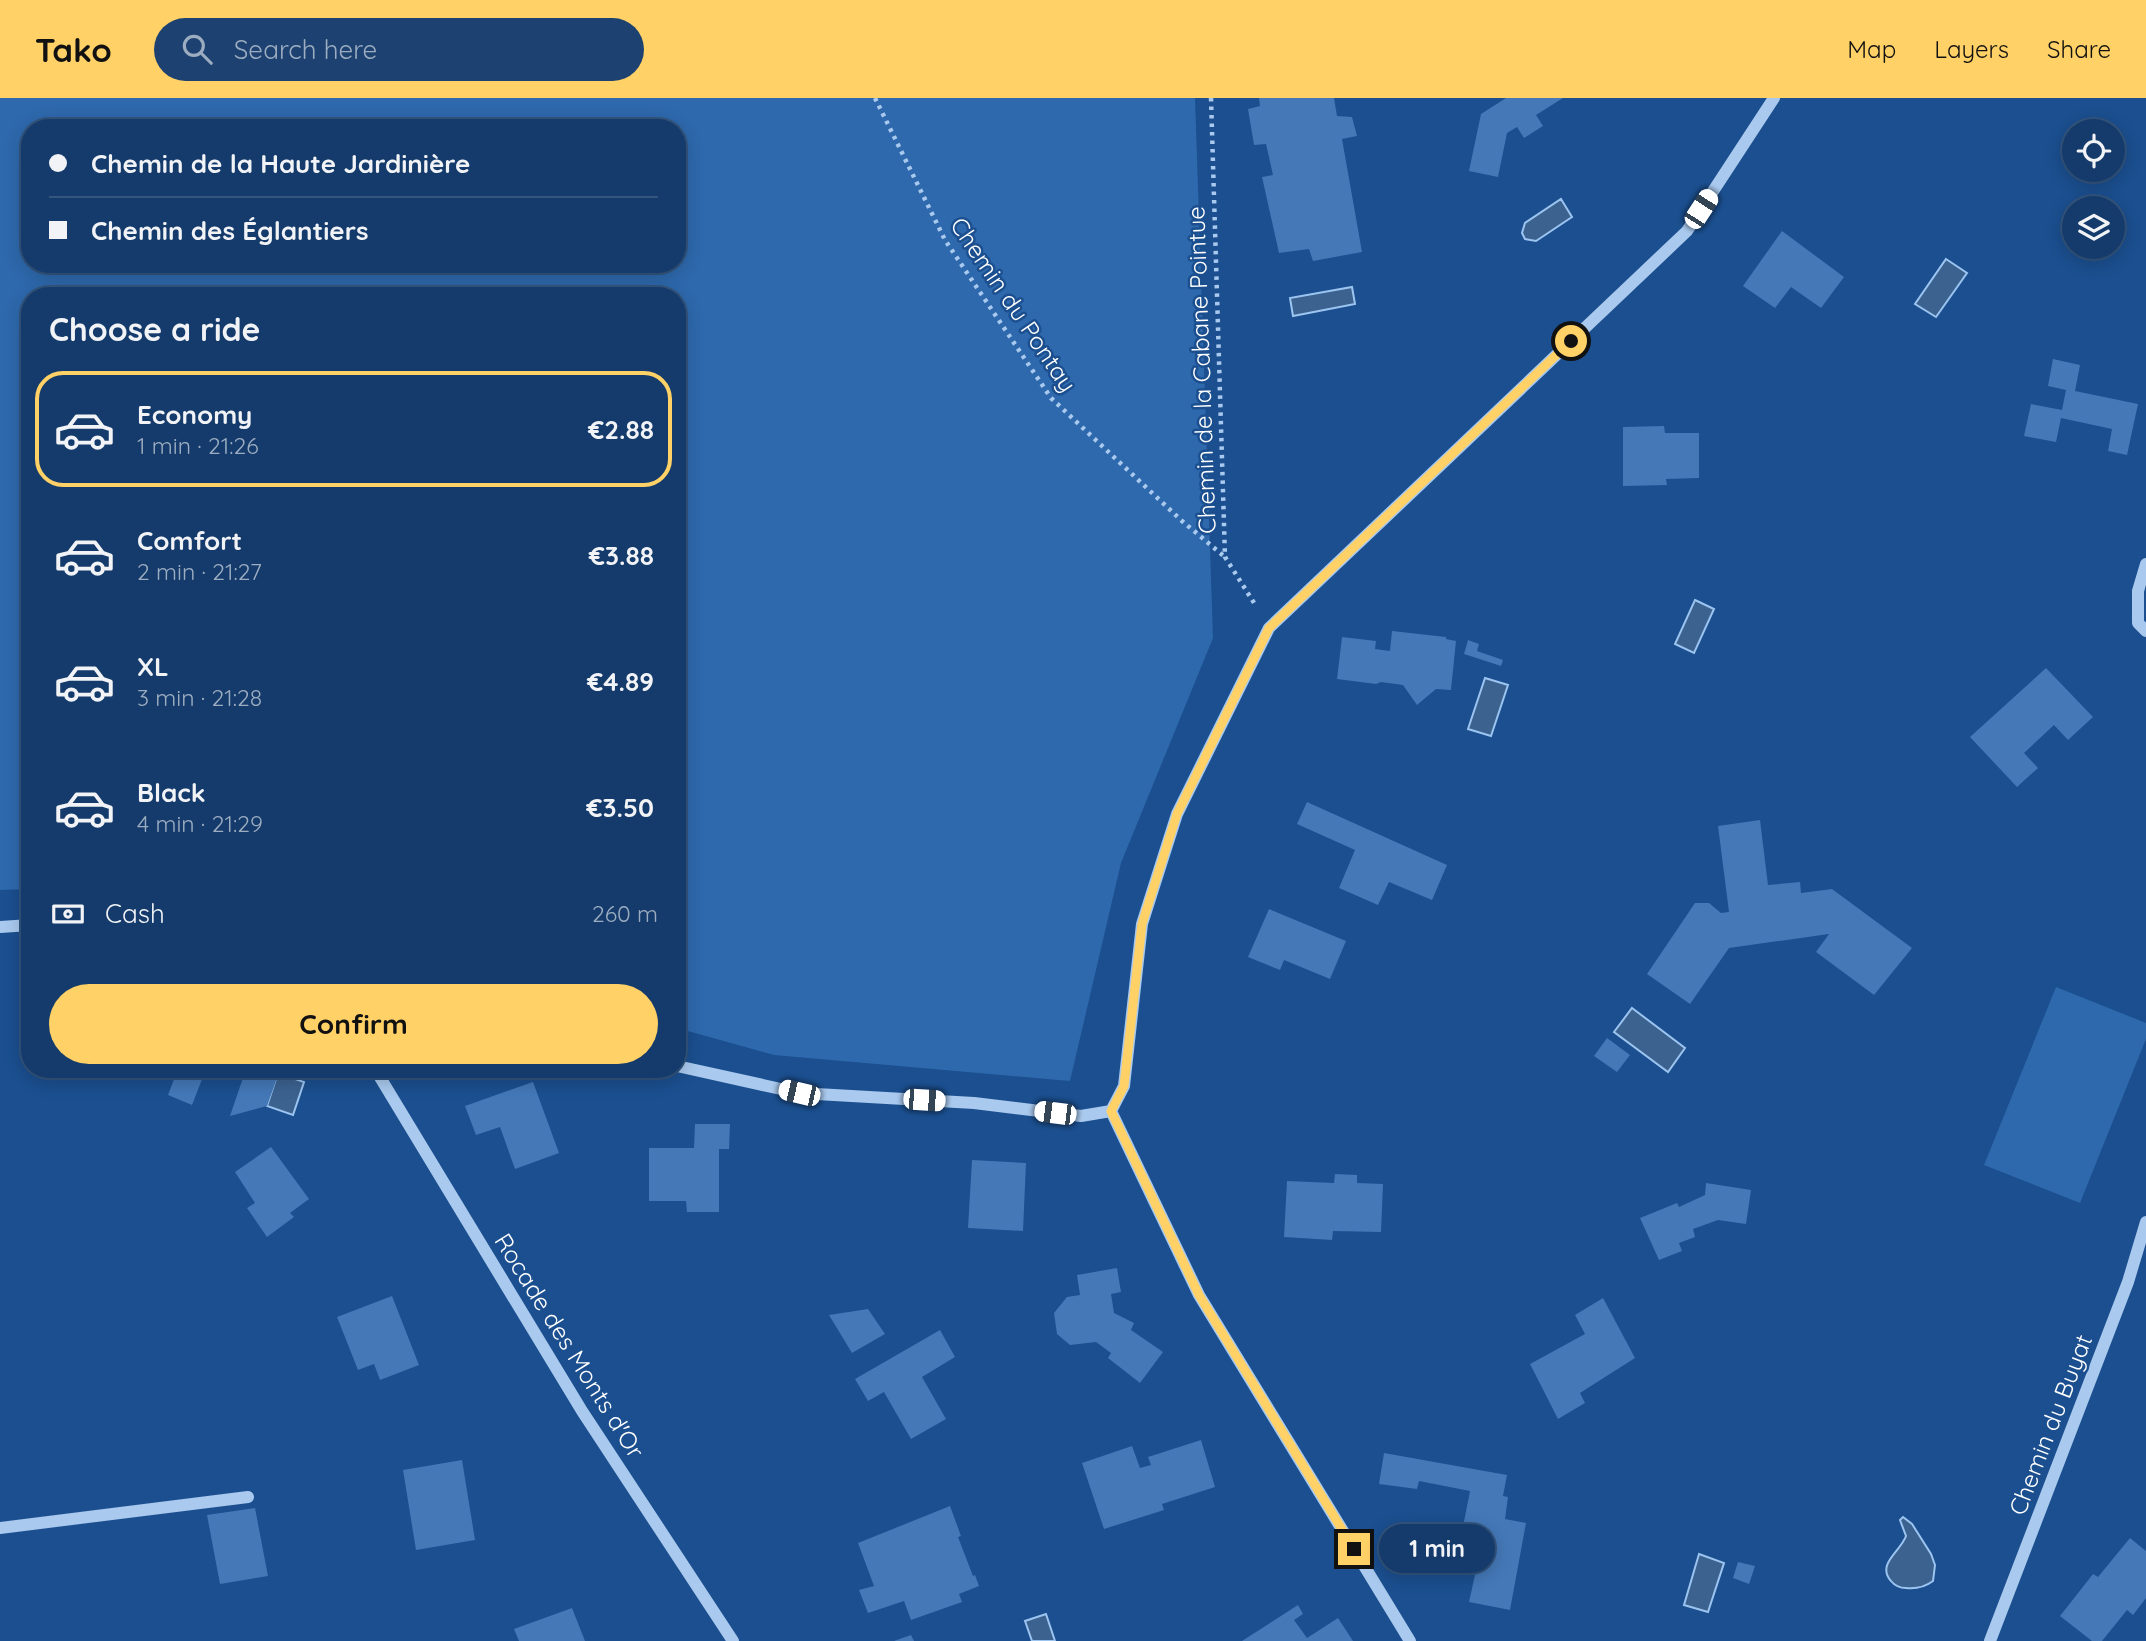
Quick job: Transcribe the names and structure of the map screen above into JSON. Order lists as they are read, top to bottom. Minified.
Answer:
{"streets":{"street":["Rocade des Monts d'Or","Chemin du Buyat"],"path":["Chemin du Pontay","Chemin de la Cabane Pointue"]},"crossings":[["Chemin du Pontay","Chemin de la Cabane Pointue"]],"page":{"header":"Tako","search":"Search here","nav":["Map","Layers","Share"],"banner":["Chemin de la Haute Jardinière","Chemin des Églantiers"],"heading":"Choose a ride","list":[{"name":"Economy","note":"1 min · 21:26","value":"€2.88"},{"name":"Comfort","note":"2 min · 21:27","value":"€3.88"},{"name":"XL","note":"3 min · 21:28","value":"€4.89"},{"name":"Black","note":"4 min · 21:29","value":"€3.50"}],"pay":["Cash","260 m"],"buttons":"Confirm","bubble":"1 min"}}
